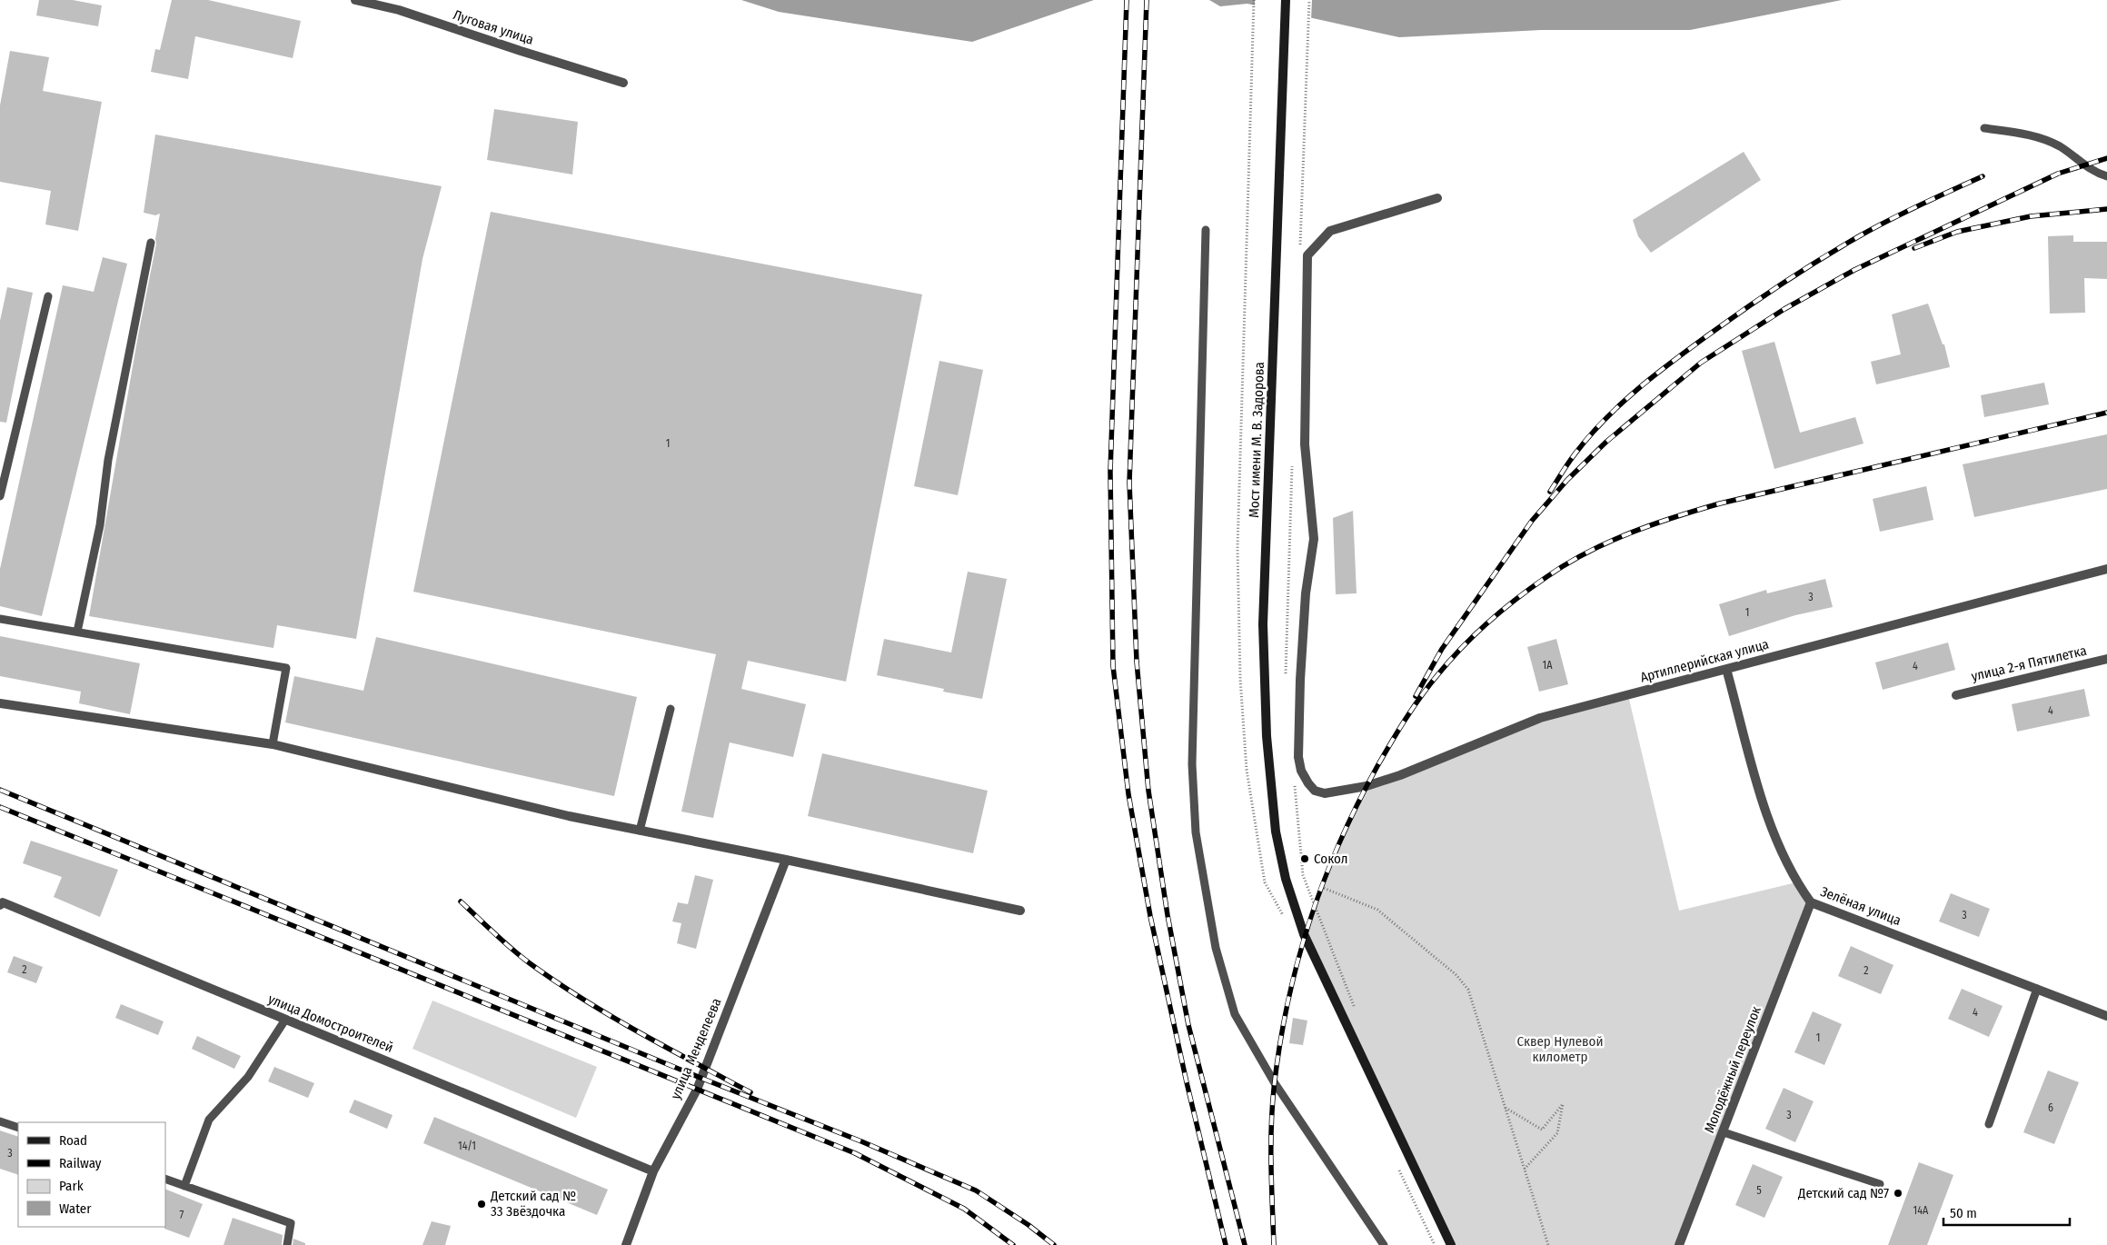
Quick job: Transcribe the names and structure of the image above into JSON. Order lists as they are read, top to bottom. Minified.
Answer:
{"streets":{"main road":["Мост имени М. В. Задорова"],"street":["Луговая улица","Артиллерийская улица","улица 2-я Пятилетка","Зелёная улица","улица Домостроителей","улица Менделеева","Молодёжный переулок"]},"crossings":[["Артиллерийская улица","Зелёная улица"],["Зелёная улица","Молодёжный переулок"],["улица Домостроителей","улица Менделеева"]],"parks":["Сквер Нулевой километр"],"places":["Сокол","Детский сад №7","Детский сад № 33 Звёздочка"],"house_numbers":["1","3","1","1А","4","4","3","2","2","4","1","6","3","14/1","3","5","14А","7"],"legend":["Road","Railway","Park","Water"],"scale_bar":"50 m"}
